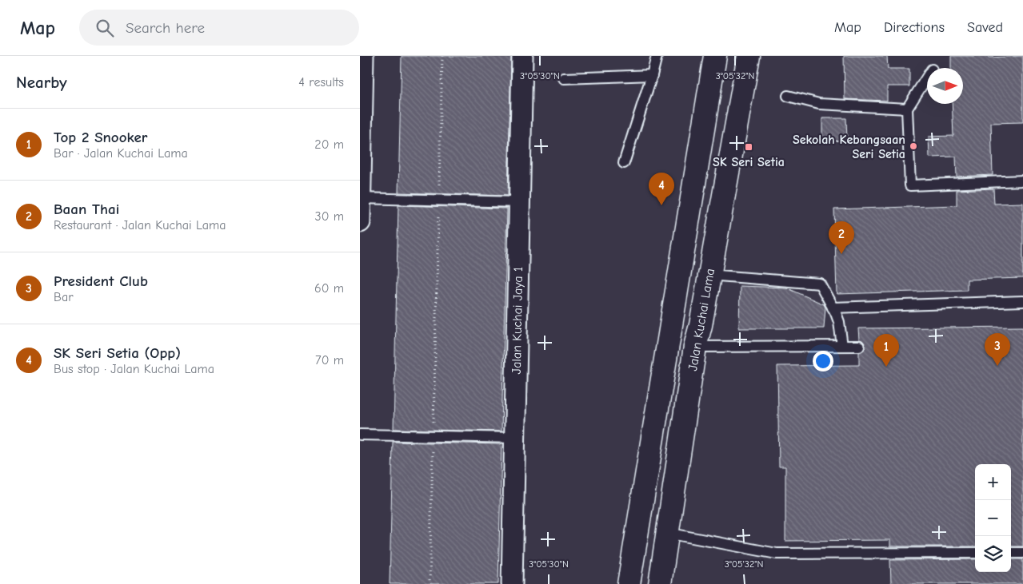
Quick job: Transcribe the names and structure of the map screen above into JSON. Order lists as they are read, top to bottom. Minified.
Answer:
{"streets":{"main road":["Jalan Kuchai Lama"],"street":["Jalan Kuchai Jaya 1"]},"places":{"other":["Sekolah Kebangsaan Seri Setia"],"transit":["SK Seri Setia"]},"north":"right","page":{"header":"Map","search":"Search here","nav":["Map","Directions","Saved"],"heading":["Nearby","4 results"],"list":[{"mark":"1","name":"Top 2 Snooker","note":"Bar · Jalan Kuchai Lama","value":"20 m"},{"mark":"2","name":"Baan Thai","note":"Restaurant · Jalan Kuchai Lama","value":"30 m"},{"mark":"3","name":"President Club","note":"Bar","value":"60 m"},{"mark":"4","name":"SK Seri Setia (Opp)","note":"Bus stop · Jalan Kuchai Lama","value":"70 m"}],"pins":["4","2","3","1"],"map_buttons":["+","−"]},"coordinates":["3°05'30\"N","3°05'32\"N"]}
